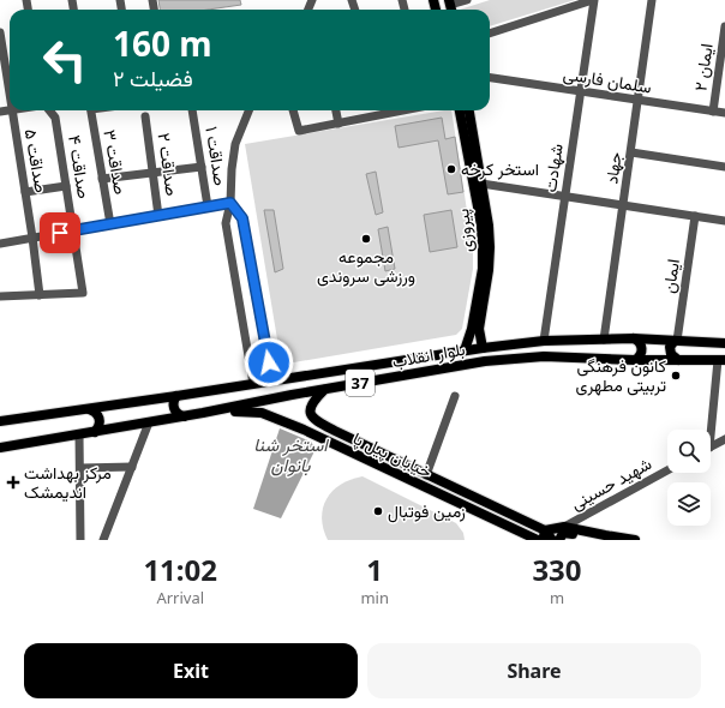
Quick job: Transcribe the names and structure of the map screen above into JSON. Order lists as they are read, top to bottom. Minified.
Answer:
{"streets":{"main road":["پیروزی","بلوار انقلاب","37","خیابان پیل پا"],"street":["ایمان ۲","سلمان فارسی","صداقت ۱","صداقت ۵","صداقت ۳","صداقت ۲","صداقت ۴","شهادت","جهاد","ایمان","شهید حسینی"]},"crossings":[["ایمان ۲","سلمان فارسی"],["سلمان فارسی","شهادت"],["سلمان فارسی","جهاد"],["صداقت ۵","صداقت ۴"],["شهادت","بلوار انقلاب"],["جهاد","بلوار انقلاب"],["پیروزی","بلوار انقلاب"],["ایمان","بلوار انقلاب"],["بلوار انقلاب","خیابان پیل پا"]],"water":["استخر شنا بانوان"],"places":{"other":["استخر کرخه","مجموعه ورزشی سروندی","کانون فرهنگی تربیتی مطهری","زمین فوتبال"],"health":["مرکز بهداشت اندیمشک"]},"page":{"turn":["160 m","فضیلت ۲"],"eta":["11:02","Arrival","1","min","330","m"],"buttons":["Exit","Share"]}}
